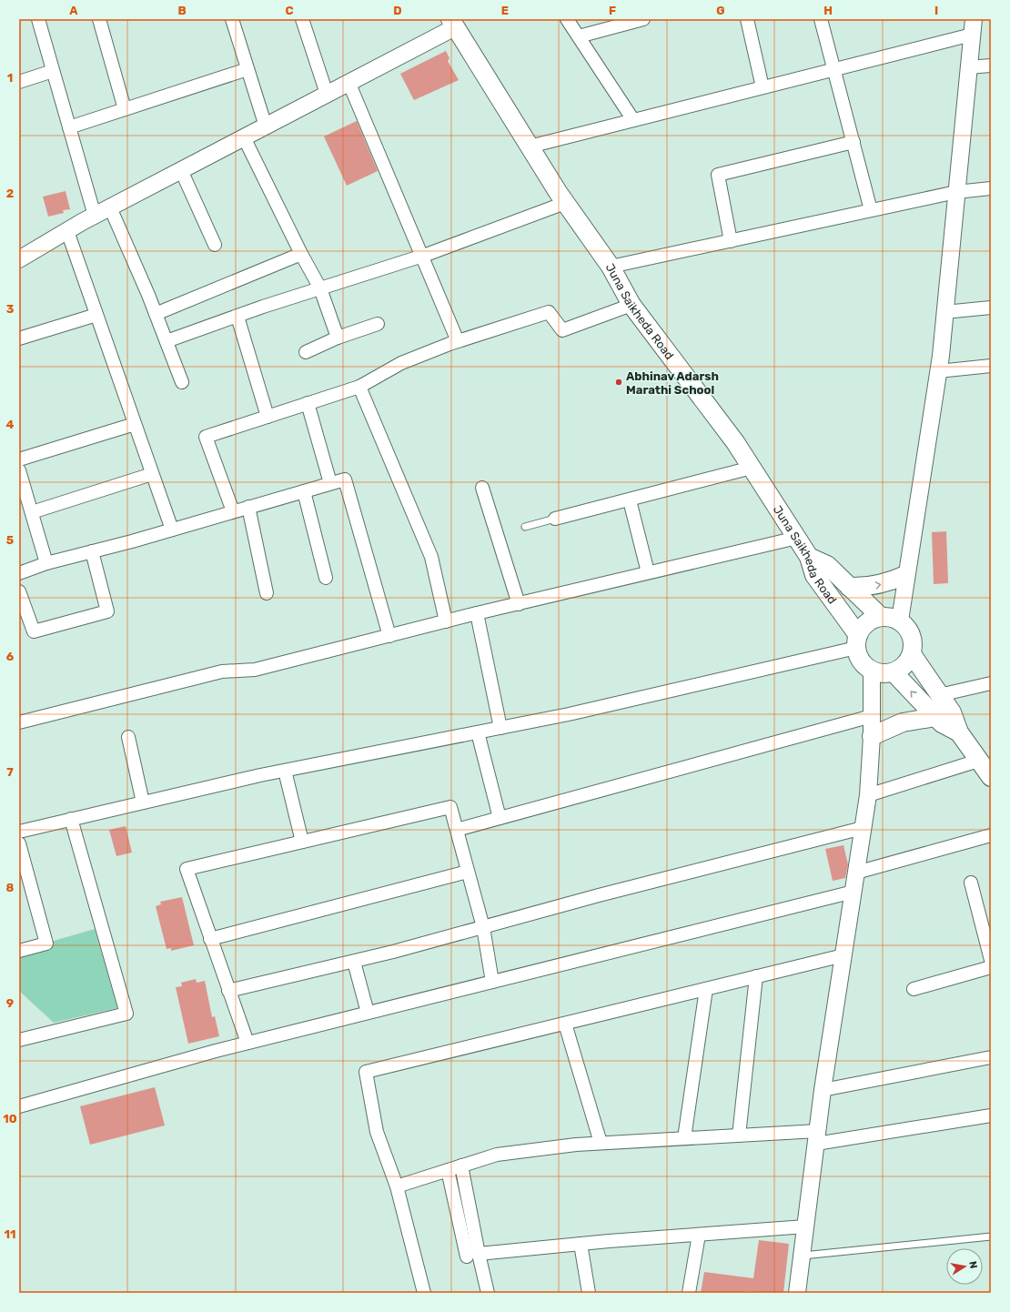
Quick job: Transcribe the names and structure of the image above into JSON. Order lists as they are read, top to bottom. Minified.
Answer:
{"streets":{"main road":["Juna Saikheda Road"]},"places":["Abhinav Adarsh Marathi School"],"north":"right","grid":{"columns":["A","B","C","D","E","F","G","H","I"],"rows":["1","2","3","4","5","6","7","8","9","10","11"]}}
